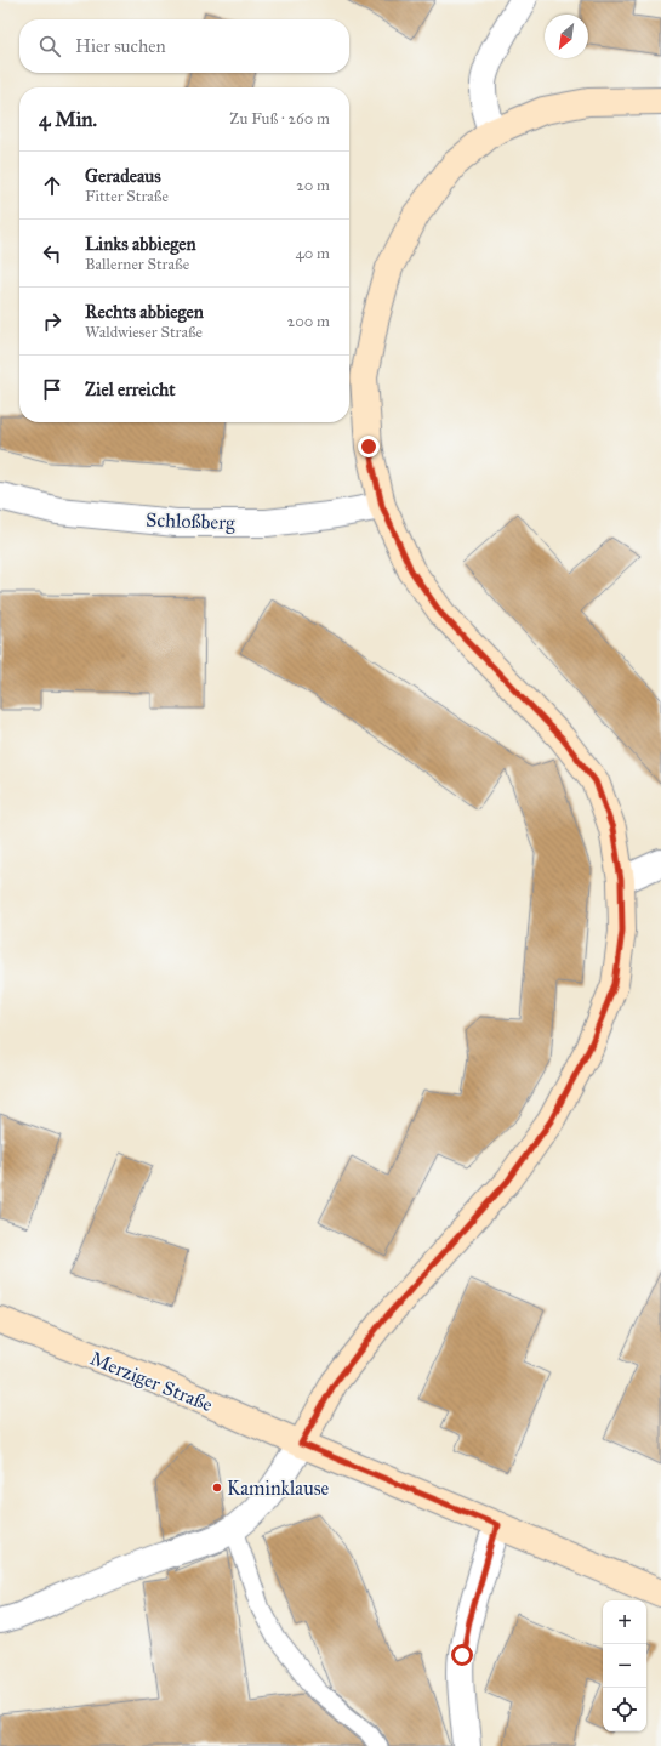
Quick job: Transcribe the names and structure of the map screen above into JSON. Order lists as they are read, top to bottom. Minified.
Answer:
{"streets":{"main road":["Merziger Straße"],"street":["Schloßberg"]},"places":["Kaminklause"],"north":"bottom left","page":{"search":"Hier suchen","heading":["4 Min.","Zu Fuß · 260 m"],"list":[["Geradeaus","Fitter Straße","20 m"],["Links abbiegen","Ballerner Straße","40 m"],["Rechts abbiegen","Waldwieser Straße","200 m"],"Ziel erreicht"],"map_buttons":["+","−"]}}
